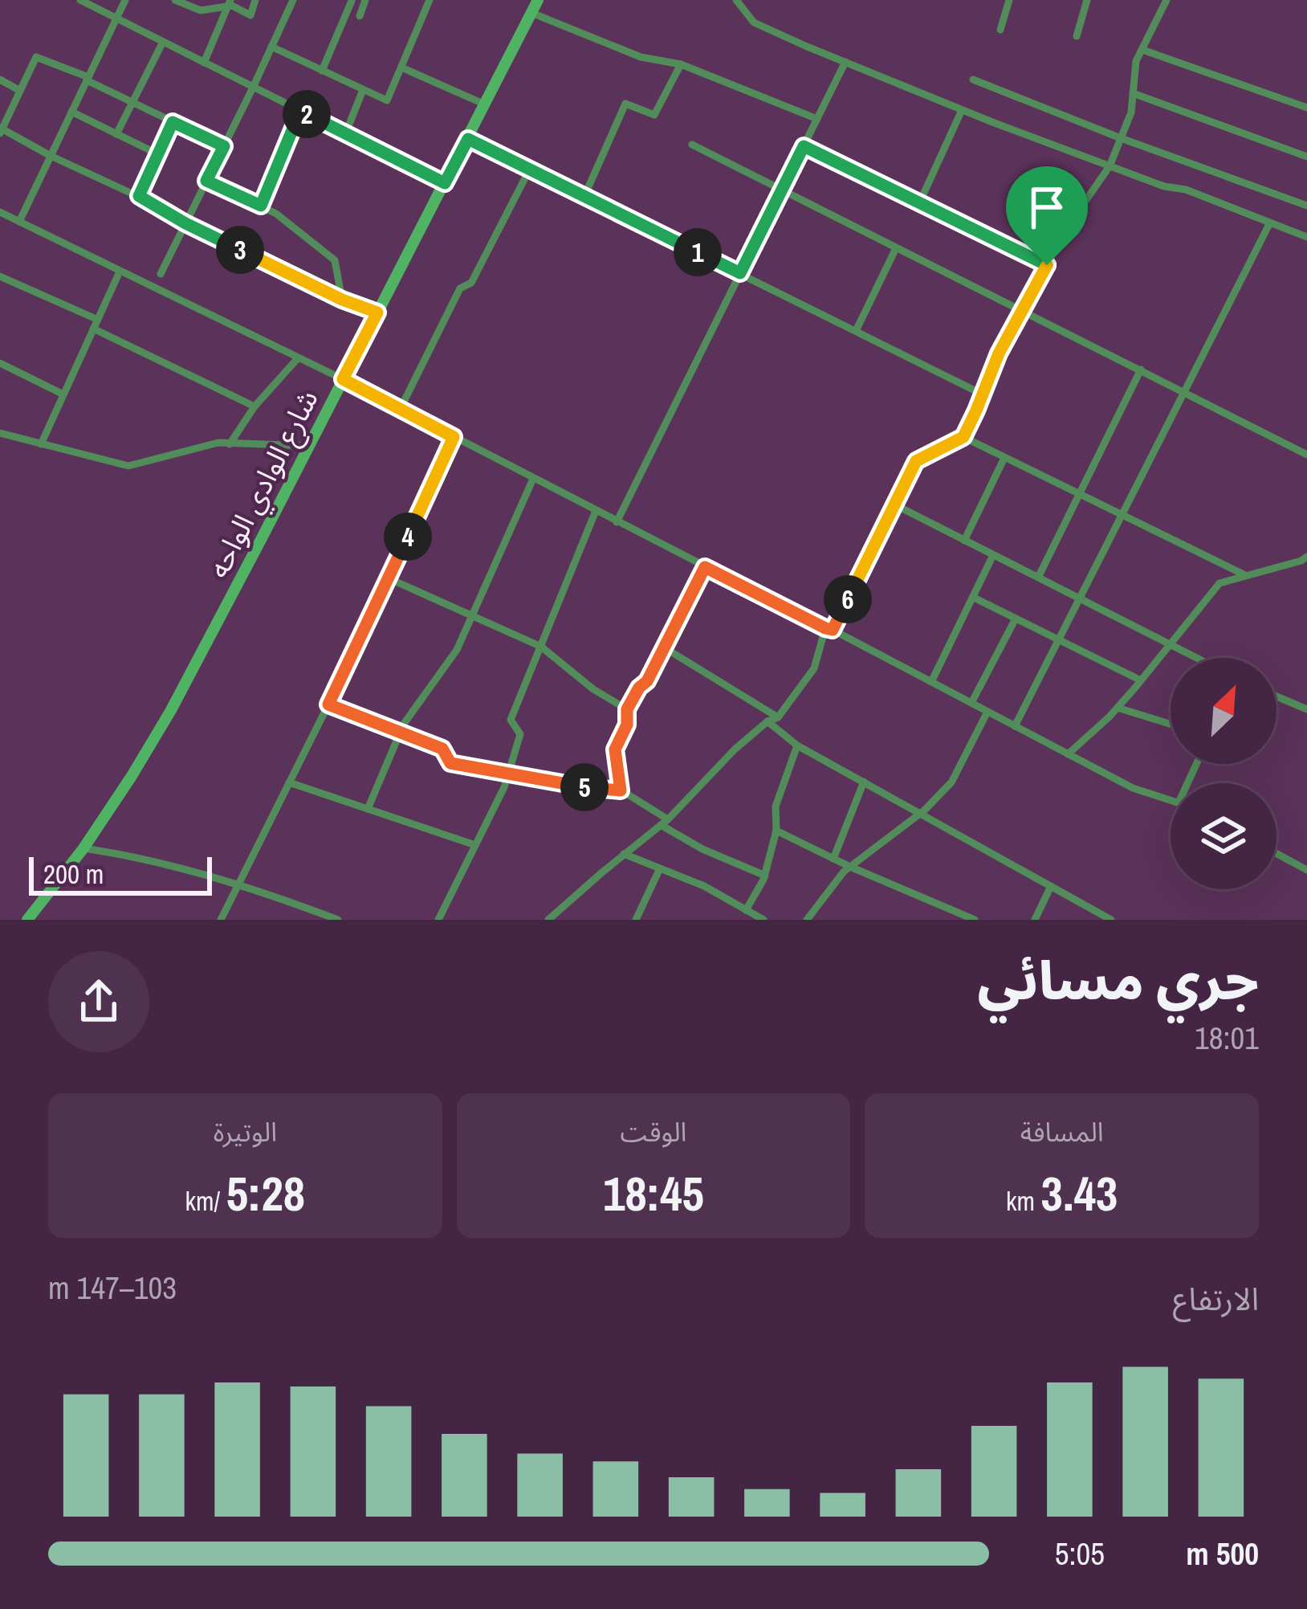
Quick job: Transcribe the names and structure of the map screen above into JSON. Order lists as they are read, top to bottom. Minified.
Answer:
{"streets":{"main road":["شارع الوادي الواحه"]},"scale_bar":"200 m","north":"top right","page":{"pins":["2","3","1","4","6","5"],"scale":"200 m","heading":["جري مسائي","18:01"],"stats":[["المسافة","3.43 km"],["الوقت","18:45"],["الوتيرة","5:28 /km"]],"chart":["الارتفاع","103–147 m"],"list":[{"name":"500 m","note":"5:05"}]}}
